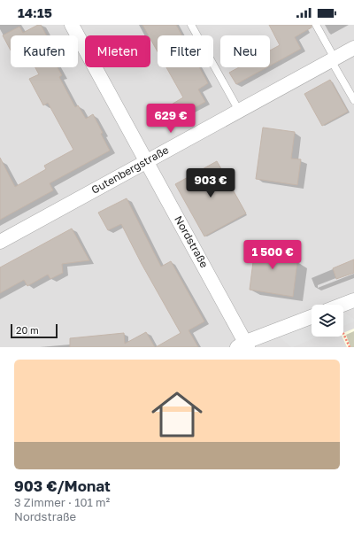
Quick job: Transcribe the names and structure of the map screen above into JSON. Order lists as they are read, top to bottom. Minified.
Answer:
{"streets":{"street":["Gutenbergstraße","Nordstraße"]},"crossings":[["Gutenbergstraße","Nordstraße"]],"scale_bar":"20 m","page":{"status":"14:15","chip":["Kaufen","Mieten","Filter","Neu"],"price":["629 €","903 €","1 500 €"],"scale":"20 m","list":[{"name":"903 €/Monat","note":"3 Zimmer · 101 m² · Nordstraße"}]}}
